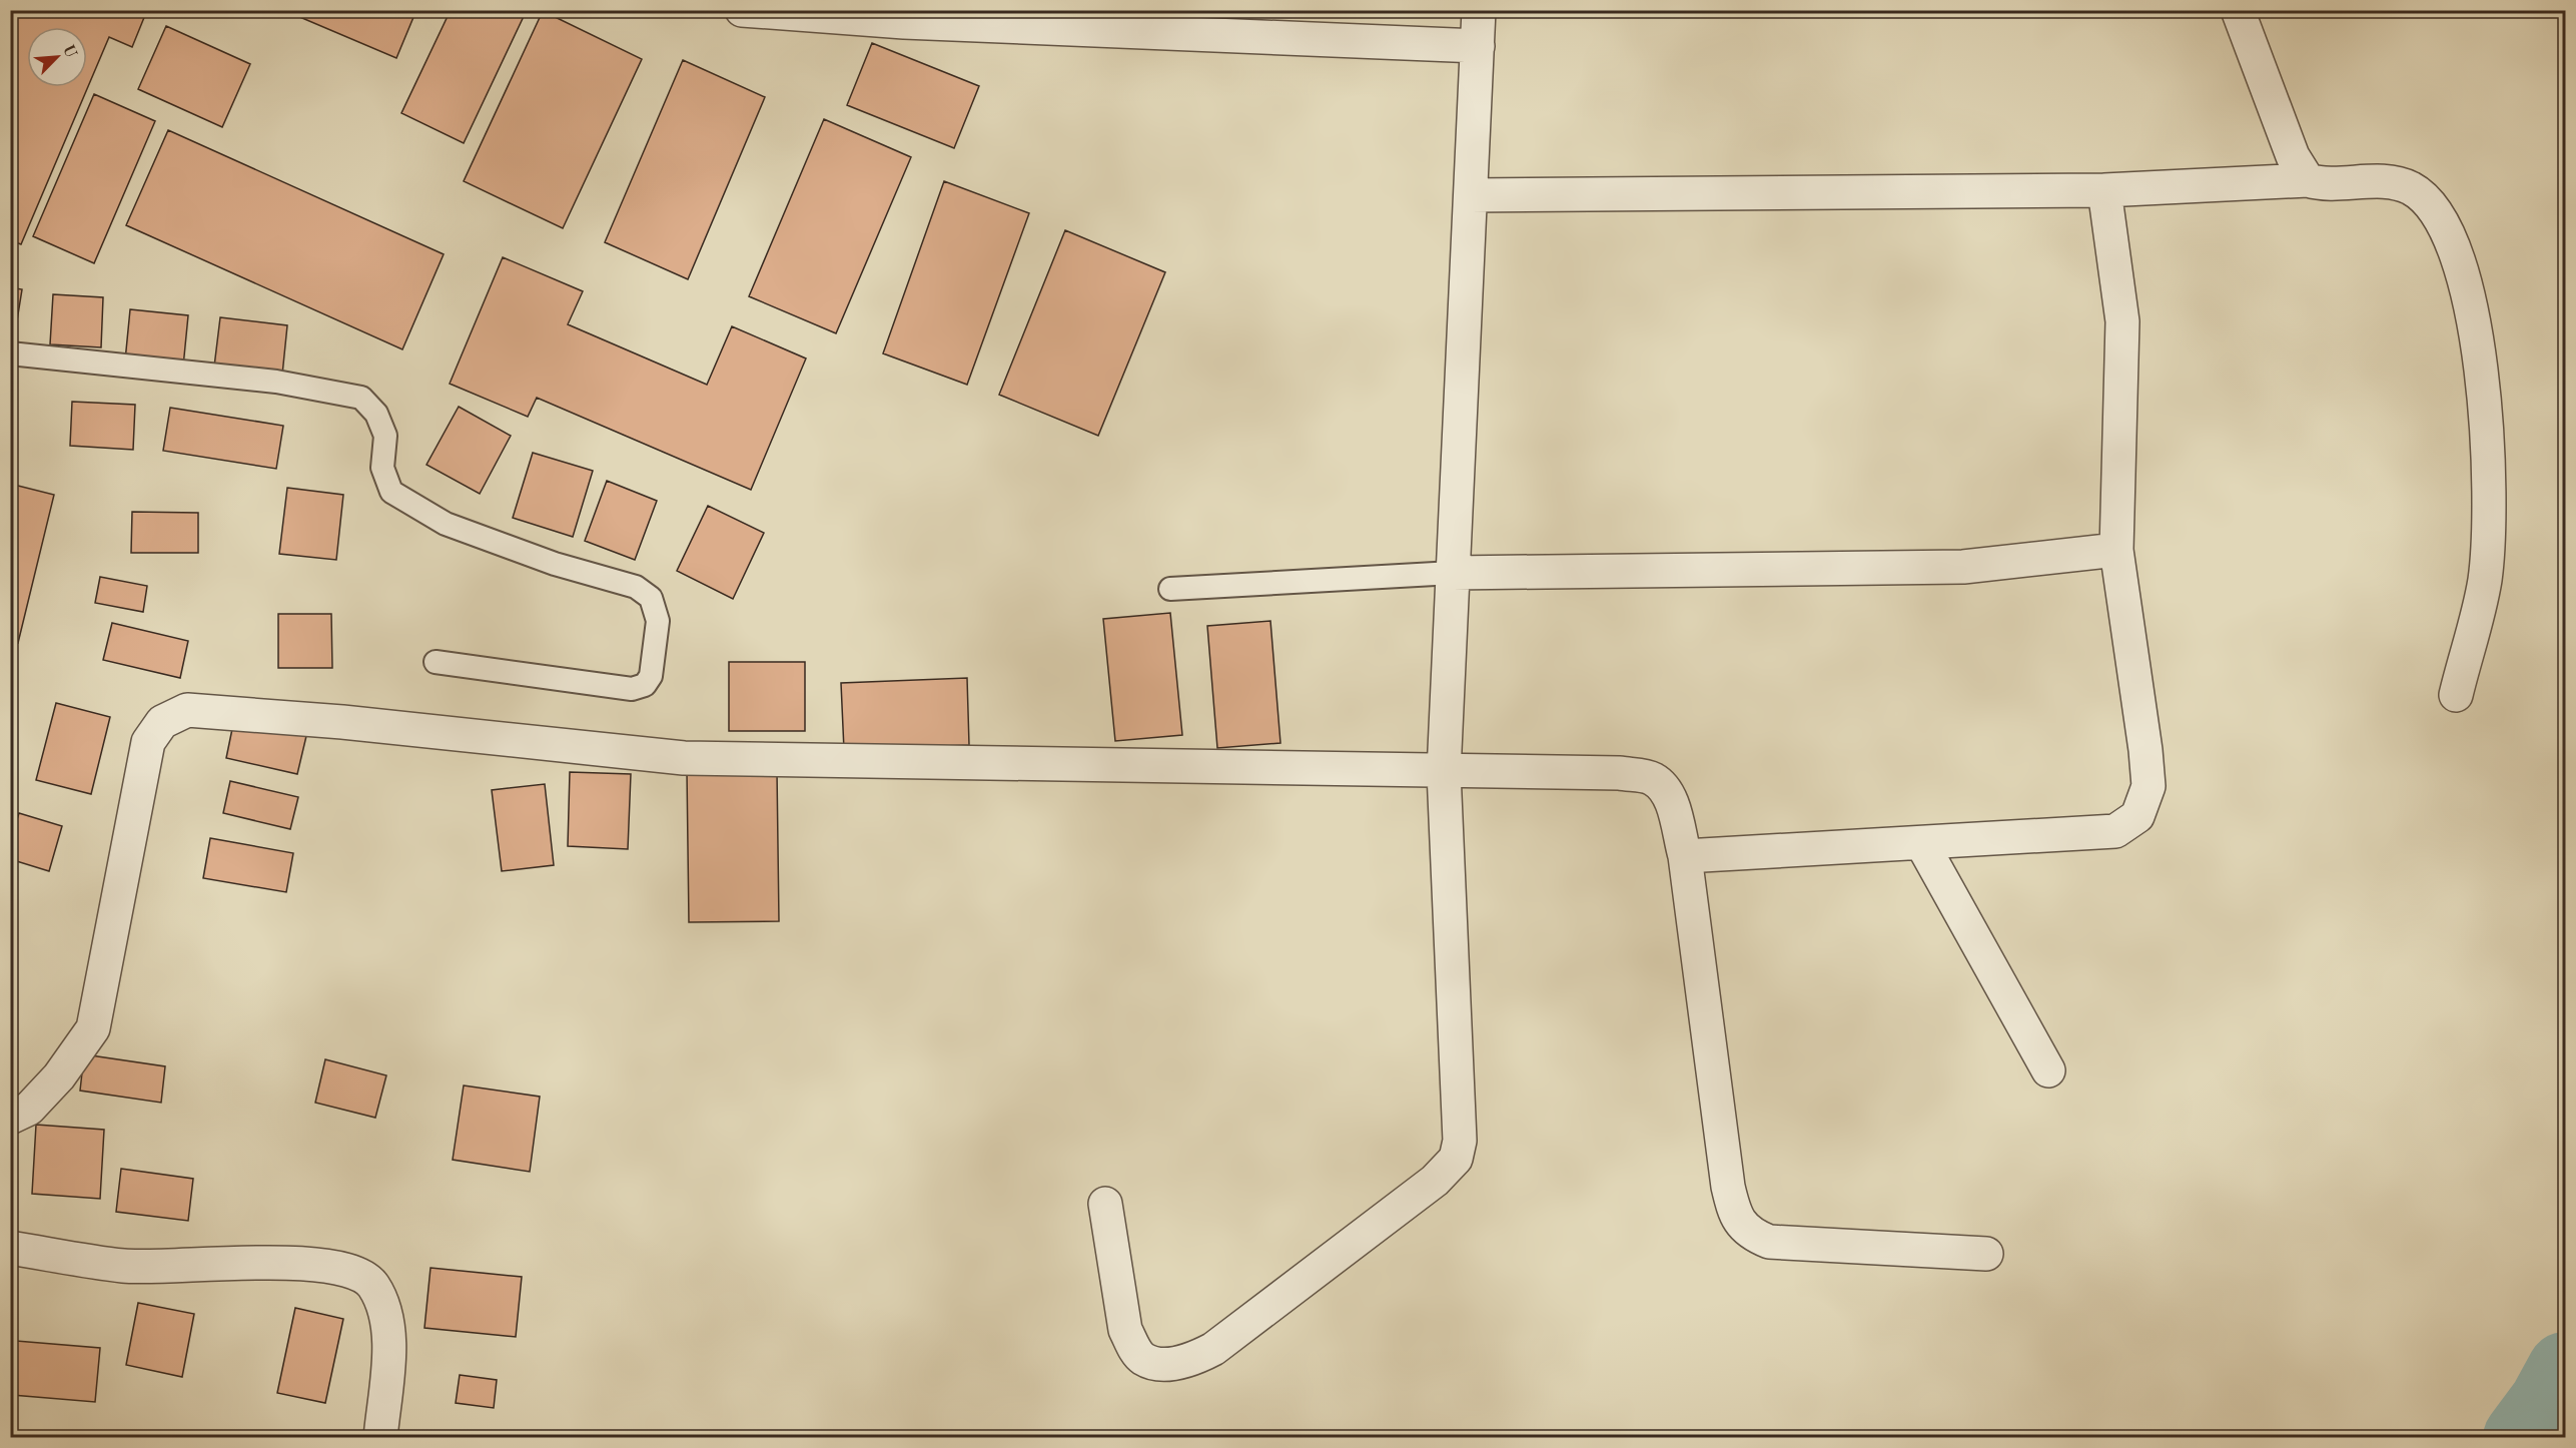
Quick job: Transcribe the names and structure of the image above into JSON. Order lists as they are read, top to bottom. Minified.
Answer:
{"north":"top right"}
